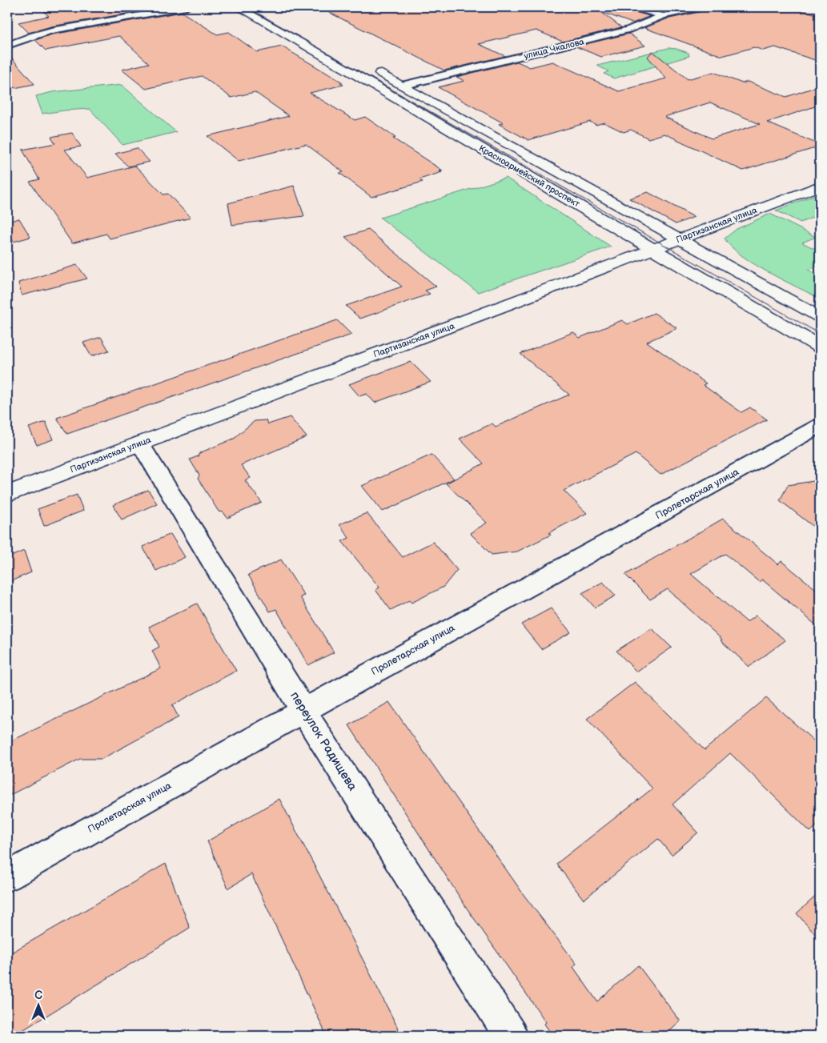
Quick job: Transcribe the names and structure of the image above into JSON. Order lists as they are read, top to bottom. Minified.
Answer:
{"streets":{"main road":["Красноармейский проспект","Партизанская улица"],"street":["улица Чкалова","Пролетарская улица","переулок Радищева"]},"crossings":[["улица Чкалова","Красноармейский проспект"],["Красноармейский проспект","Партизанская улица"],["Партизанская улица","переулок Радищева"],["Пролетарская улица","переулок Радищева"]],"north":"top"}
